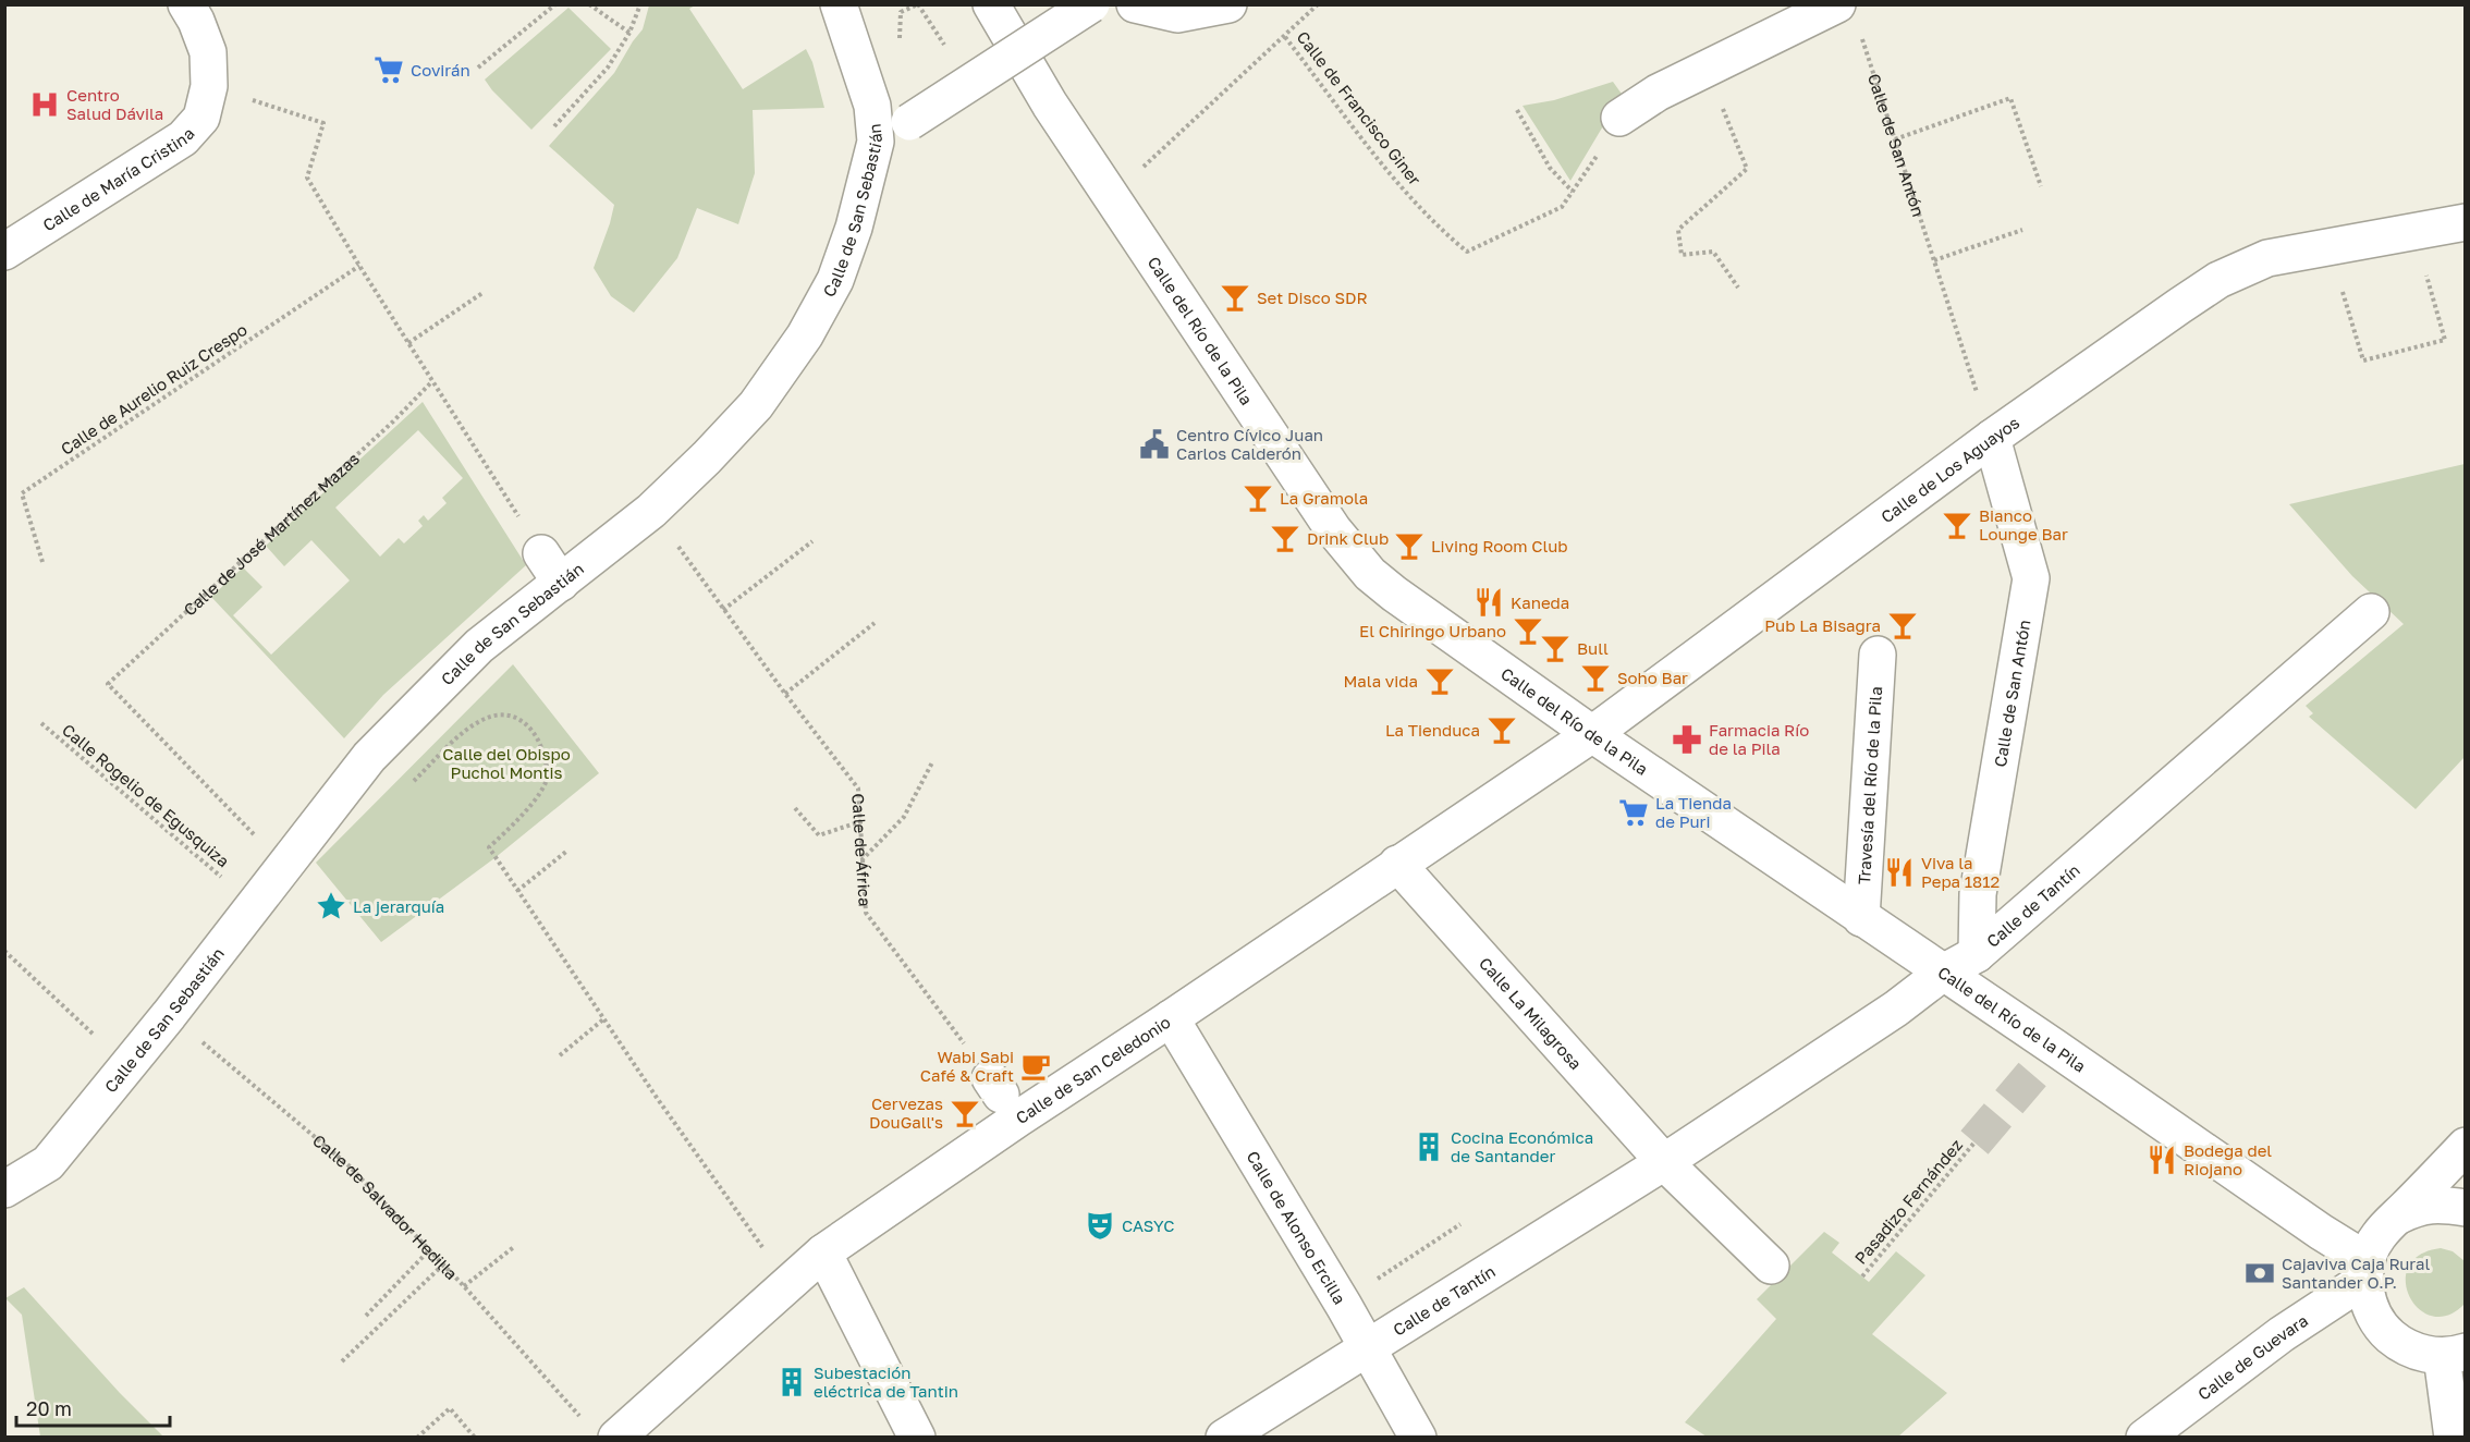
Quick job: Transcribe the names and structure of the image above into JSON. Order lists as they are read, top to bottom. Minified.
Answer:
{"streets":{"street":["Calle de San Antón","Calle de María Cristina","Calle de San Sebastián","Calle del Río de la Pila","Calle de Los Aguayos","Travesía del Río de la Pila","Calle de Tantín","Calle La Milagrosa","Calle de San Celedonio","Calle de Alonso Ercilla","Calle de Guevara"],"path":["Calle de Francisco Giner","Calle de Aurelio Ruiz Crespo","Calle de José Martínez Mazas","Calle Rogelio de Egusquiza","Calle de África","Pasadizo Fernández","Calle de Salvador Hedilla"]},"crossings":[["Calle de San Antón","Calle de Los Aguayos"],["Calle de San Antón","Calle de Tantín"],["Calle de San Sebastián","Calle de África"],["Calle de San Sebastián","Calle de Salvador Hedilla"],["Calle del Río de la Pila","Calle de Los Aguayos"],["Calle del Río de la Pila","Travesía del Río de la Pila"],["Calle del Río de la Pila","Calle de Tantín"],["Calle del Río de la Pila","Calle de San Celedonio"],["Calle del Río de la Pila","Calle de Guevara"],["Calle de Los Aguayos","Calle de San Celedonio"],["Calle de Tantín","Calle La Milagrosa"],["Calle de Tantín","Calle de Alonso Ercilla"],["Calle La Milagrosa","Calle de San Celedonio"],["Calle de San Celedonio","Calle de Alonso Ercilla"]],"parks":["Calle del Obispo Puchol Montis"],"places":{"supermarket":["Covirán","La Tienda de Puri"],"hospital":["Centro Salud Dávila"],"bar":["Set Disco SDR","La Gramola","Bianco Lounge Bar","Drink Club","Living Room Club","Pub La Bisagra","El Chiringo Urbano","Bull","Soho Bar","Mala vida","La Tienduca","Cervezas DouGall's"],"public building":["Centro Cívico Juan Carlos Calderón"],"restaurant":["Kaneda","Viva la Pepa 1812","Bodega del Riojano"],"pharmacy":["Farmacia Río de la Pila"],"place":["La jerarquía"],"cafe":["Wabi Sabi Café & Craft"],"building":["Cocina Económica de Santander","Subestación eléctrica de Tantin"],"theatre":["CASYC"],"bank":["Cajaviva Caja Rural Santander O.P."]},"scale_bar":"20 m"}
